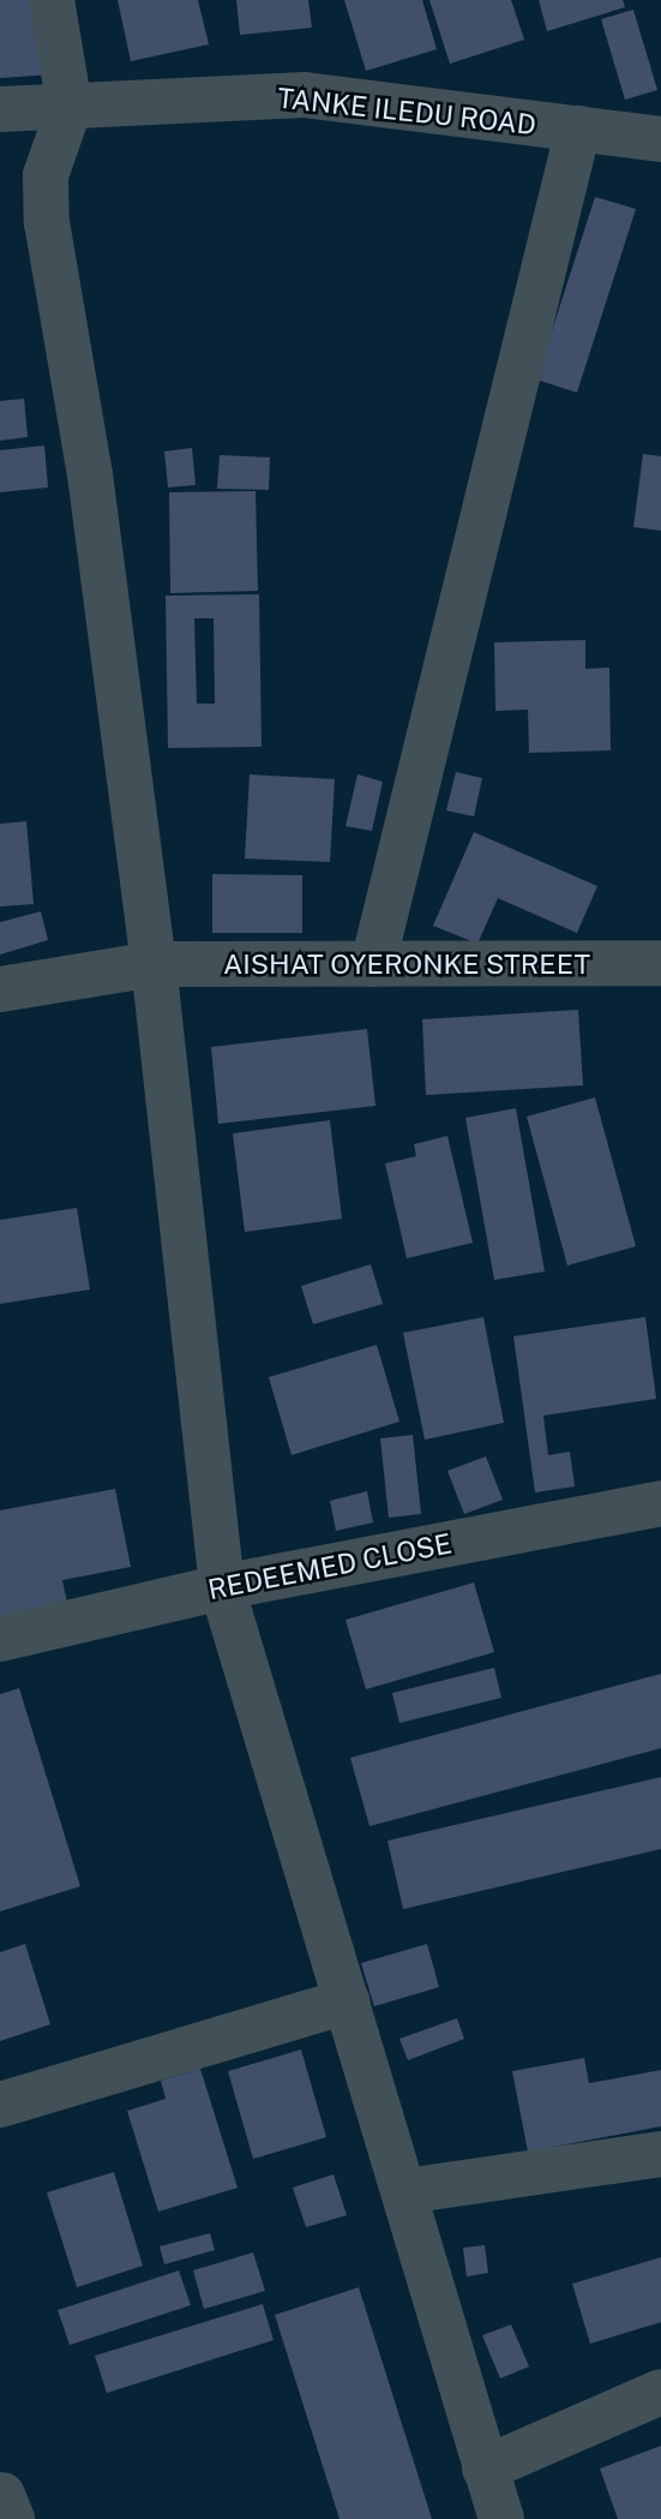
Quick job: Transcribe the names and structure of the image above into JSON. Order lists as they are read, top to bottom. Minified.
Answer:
{"streets":{"street":["TANKE ILEDU ROAD","AISHAT OYERONKE STREET","REDEEMED CLOSE"]}}
